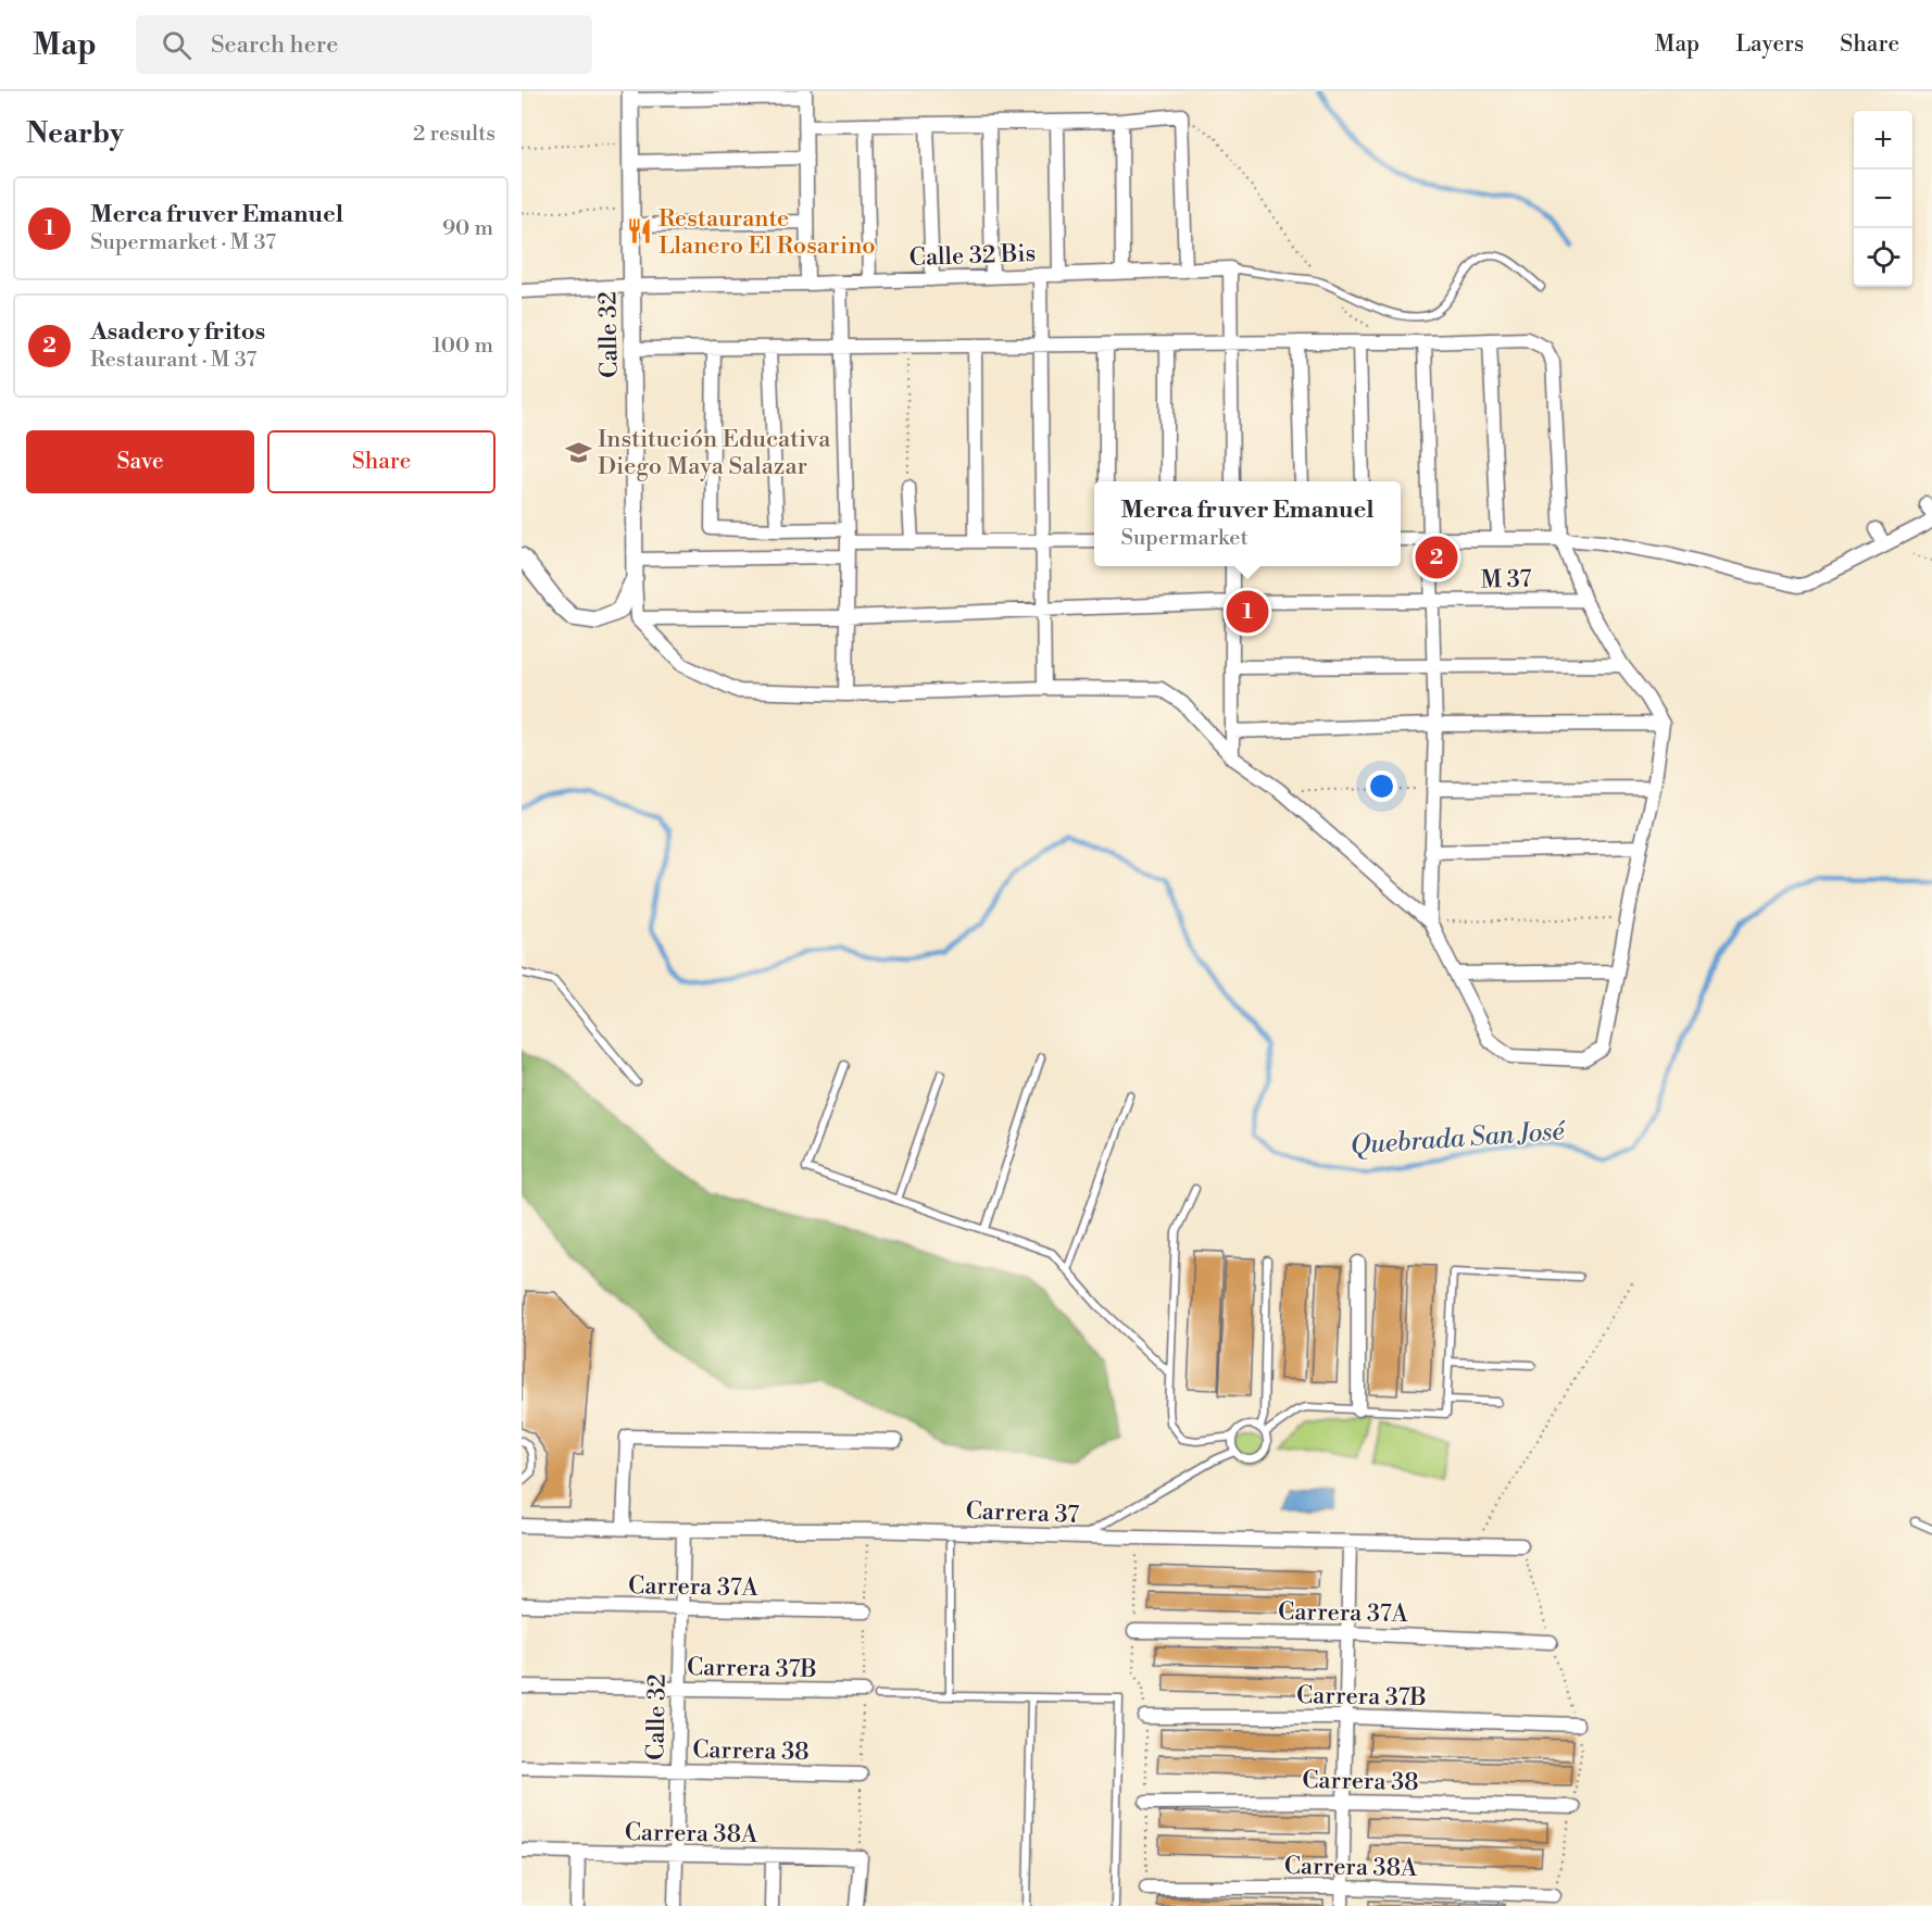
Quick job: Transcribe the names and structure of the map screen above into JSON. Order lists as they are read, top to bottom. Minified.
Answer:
{"streets":{"street":["Calle 32 Bis","Calle 32","M 37","Carrera 37","Carrera 37A","Carrera 37B","Carrera 38","Carrera 38A"]},"crossings":[["Calle 32 Bis","Calle 32"],["Calle 32","Carrera 37"],["Calle 32","Carrera 37A"],["Calle 32","Carrera 37B"],["Calle 32","Carrera 38"],["Calle 32","Carrera 38A"]],"water":["Quebrada San José"],"places":{"restaurant":["Restaurante Llanero El Rosarino"],"school or university":["Institución Educativa Diego Maya Salazar"]},"page":{"header":"Map","search":"Search here","nav":["Map","Layers","Share"],"heading":["Nearby","2 results"],"map_buttons":["+","−"],"list":[{"mark":"1","name":"Merca fruver Emanuel","note":"Supermarket · M 37","value":"90 m"},{"mark":"2","name":"Asadero y fritos","note":"Restaurant · M 37","value":"100 m"}],"buttons":["Save","Share"],"popup":["Merca fruver Emanuel","Supermarket"],"pins":["2","1"]}}
